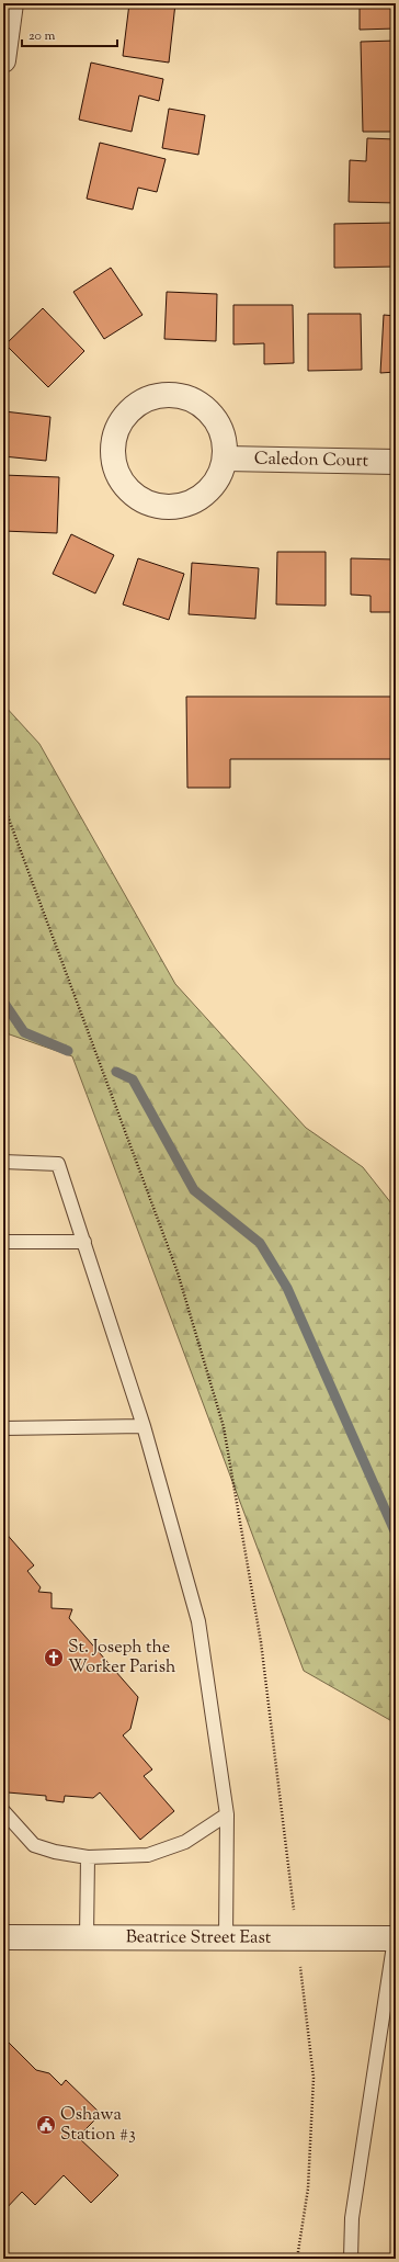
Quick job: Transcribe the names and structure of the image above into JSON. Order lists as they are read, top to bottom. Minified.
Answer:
{"streets":{"street":["Caledon Court","Beatrice Street East"]},"places":{"church":["St. Joseph the Worker Parish"],"public building":["Oshawa Station #3"]},"scale_bar":"20 m"}
